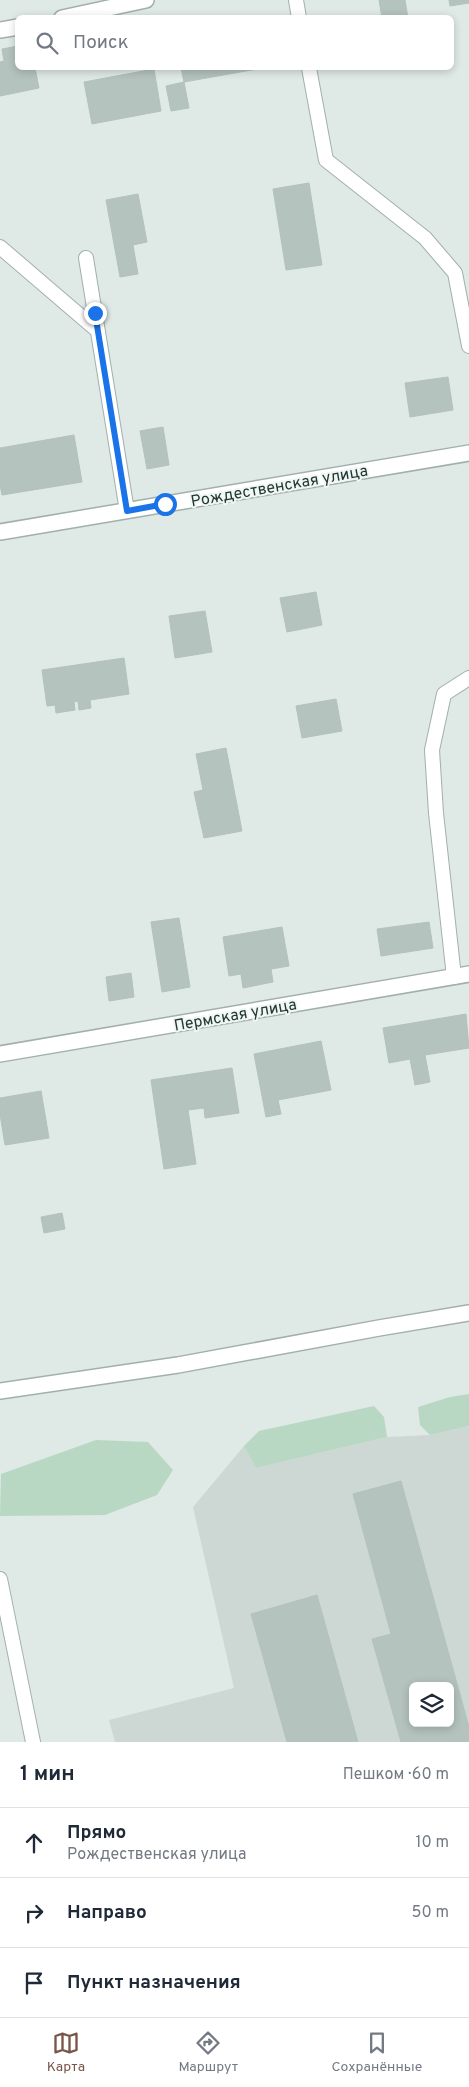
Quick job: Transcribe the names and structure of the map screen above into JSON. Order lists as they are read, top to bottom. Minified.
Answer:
{"streets":{"street":["Рождественская улица","Пермская улица"]},"page":{"search":"Поиск","heading":["1 мин","Пешком · 60 m"],"list":[["Прямо","Рождественская улица","10 m"],["Направо","50 m"],"Пункт назначения"],"nav":["Карта","Маршрут","Сохранённые"]}}
